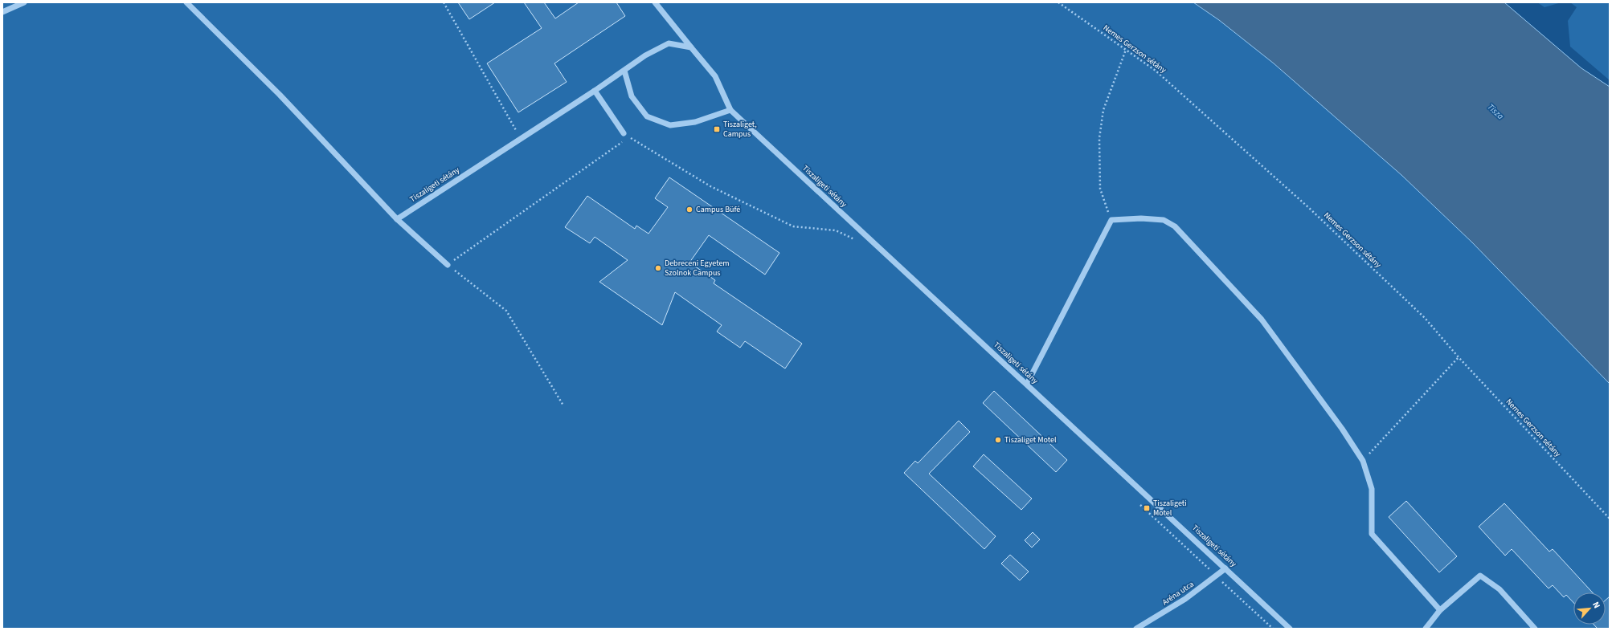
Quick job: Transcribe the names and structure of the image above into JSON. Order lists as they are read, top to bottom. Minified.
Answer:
{"streets":{"street":["Tiszaligeti sétány","Aréna utca"],"path":["Nemes Gerzson sétány"]},"crossings":[["Tiszaligeti sétány","Aréna utca"]],"water":["Tisza"],"places":{"transit":["Tiszaliget, Campus","Tiszaligeti Motel"],"other":["Campus Büfé","Debreceni Egyetem Szolnok Campus","Tiszaliget Motel"]},"north":"top right"}
